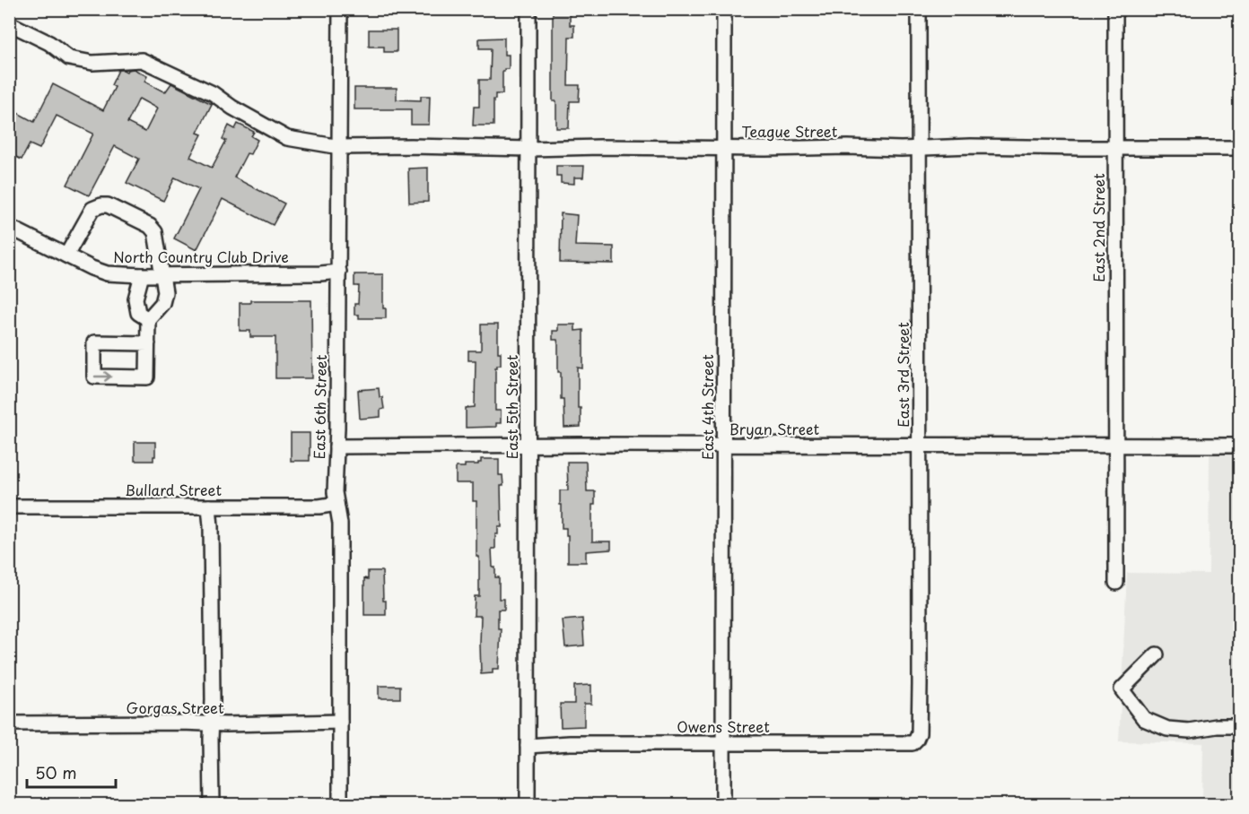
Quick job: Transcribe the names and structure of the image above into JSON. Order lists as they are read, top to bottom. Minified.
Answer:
{"streets":{"street":["Teague Street","East 2nd Street","North Country Club Drive","East 3rd Street","East 6th Street","East 5th Street","East 4th Street","Bryan Street","Bullard Street","Gorgas Street","Owens Street"]},"crossings":[["Teague Street","East 2nd Street"],["Teague Street","East 3rd Street"],["Teague Street","East 6th Street"],["Teague Street","East 5th Street"],["Teague Street","East 4th Street"],["East 2nd Street","Bryan Street"],["North Country Club Drive","East 6th Street"],["East 3rd Street","Bryan Street"],["East 3rd Street","Owens Street"],["East 6th Street","Bryan Street"],["East 6th Street","Bullard Street"],["East 6th Street","Gorgas Street"],["East 5th Street","Bryan Street"],["East 5th Street","Owens Street"],["East 4th Street","Bryan Street"],["East 4th Street","Owens Street"]],"scale_bar":"50 m"}
